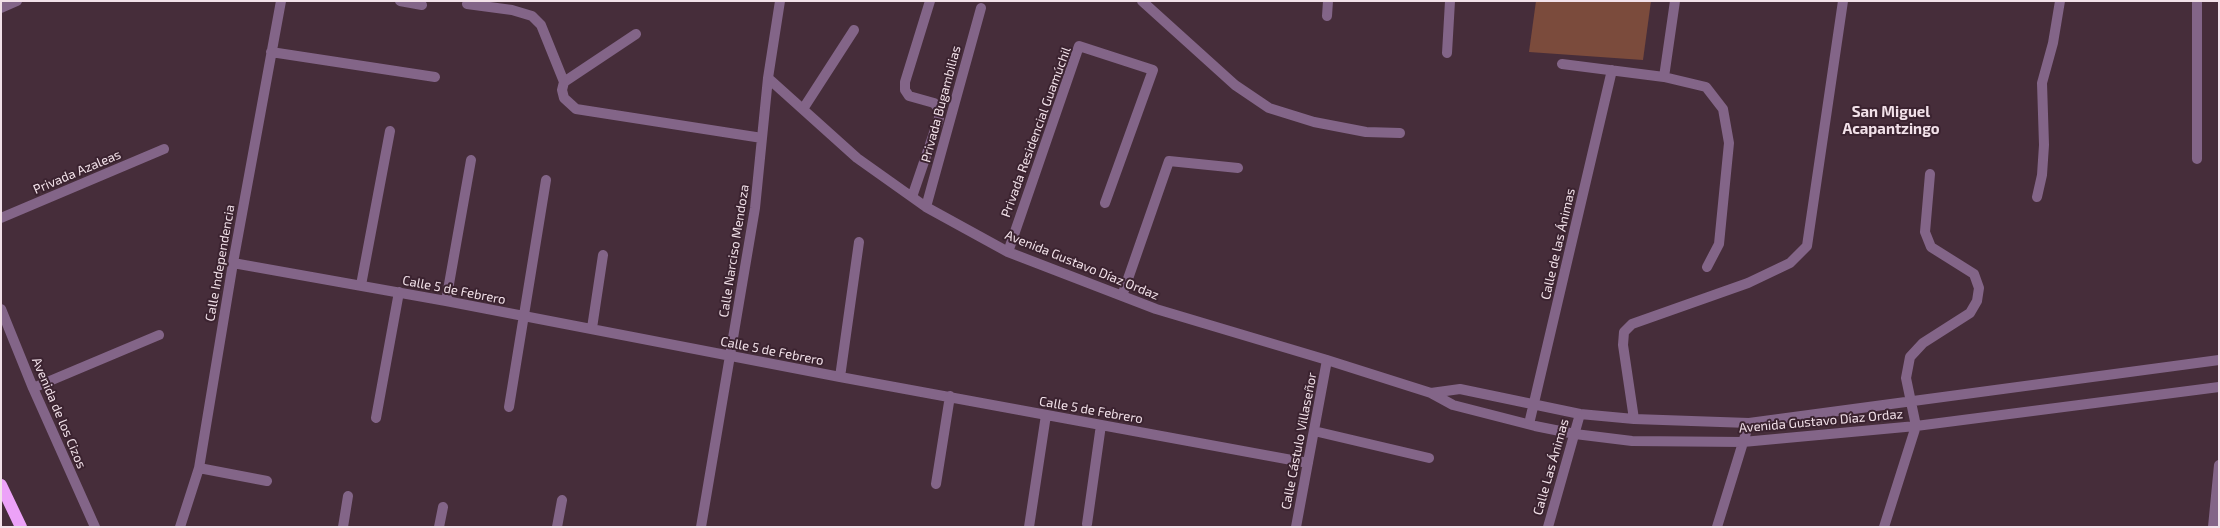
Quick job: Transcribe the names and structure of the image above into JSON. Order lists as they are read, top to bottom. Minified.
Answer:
{"streets":{"street":["Privada Bugambilias","Privada Residencial Guamúchil","Privada Azaleas","Calle de las Ánimas","Calle Narciso Mendoza","Calle Independencia","Avenida Gustavo Díaz Ordaz","Calle 5 de Febrero","Avenida de los Cizos","Calle Cástulo Villaseñor","Calle Las Ánimas"]},"crossings":[["Privada Bugambilias","Avenida Gustavo Díaz Ordaz"],["Privada Residencial Guamúchil","Avenida Gustavo Díaz Ordaz"],["Calle de las Ánimas","Avenida Gustavo Díaz Ordaz"],["Calle Narciso Mendoza","Avenida Gustavo Díaz Ordaz"],["Calle Narciso Mendoza","Calle 5 de Febrero"],["Calle Independencia","Calle 5 de Febrero"],["Avenida Gustavo Díaz Ordaz","Calle Cástulo Villaseñor"],["Avenida Gustavo Díaz Ordaz","Calle Las Ánimas"],["Calle 5 de Febrero","Calle Cástulo Villaseñor"]],"districts":["San Miguel Acapantzingo"]}
